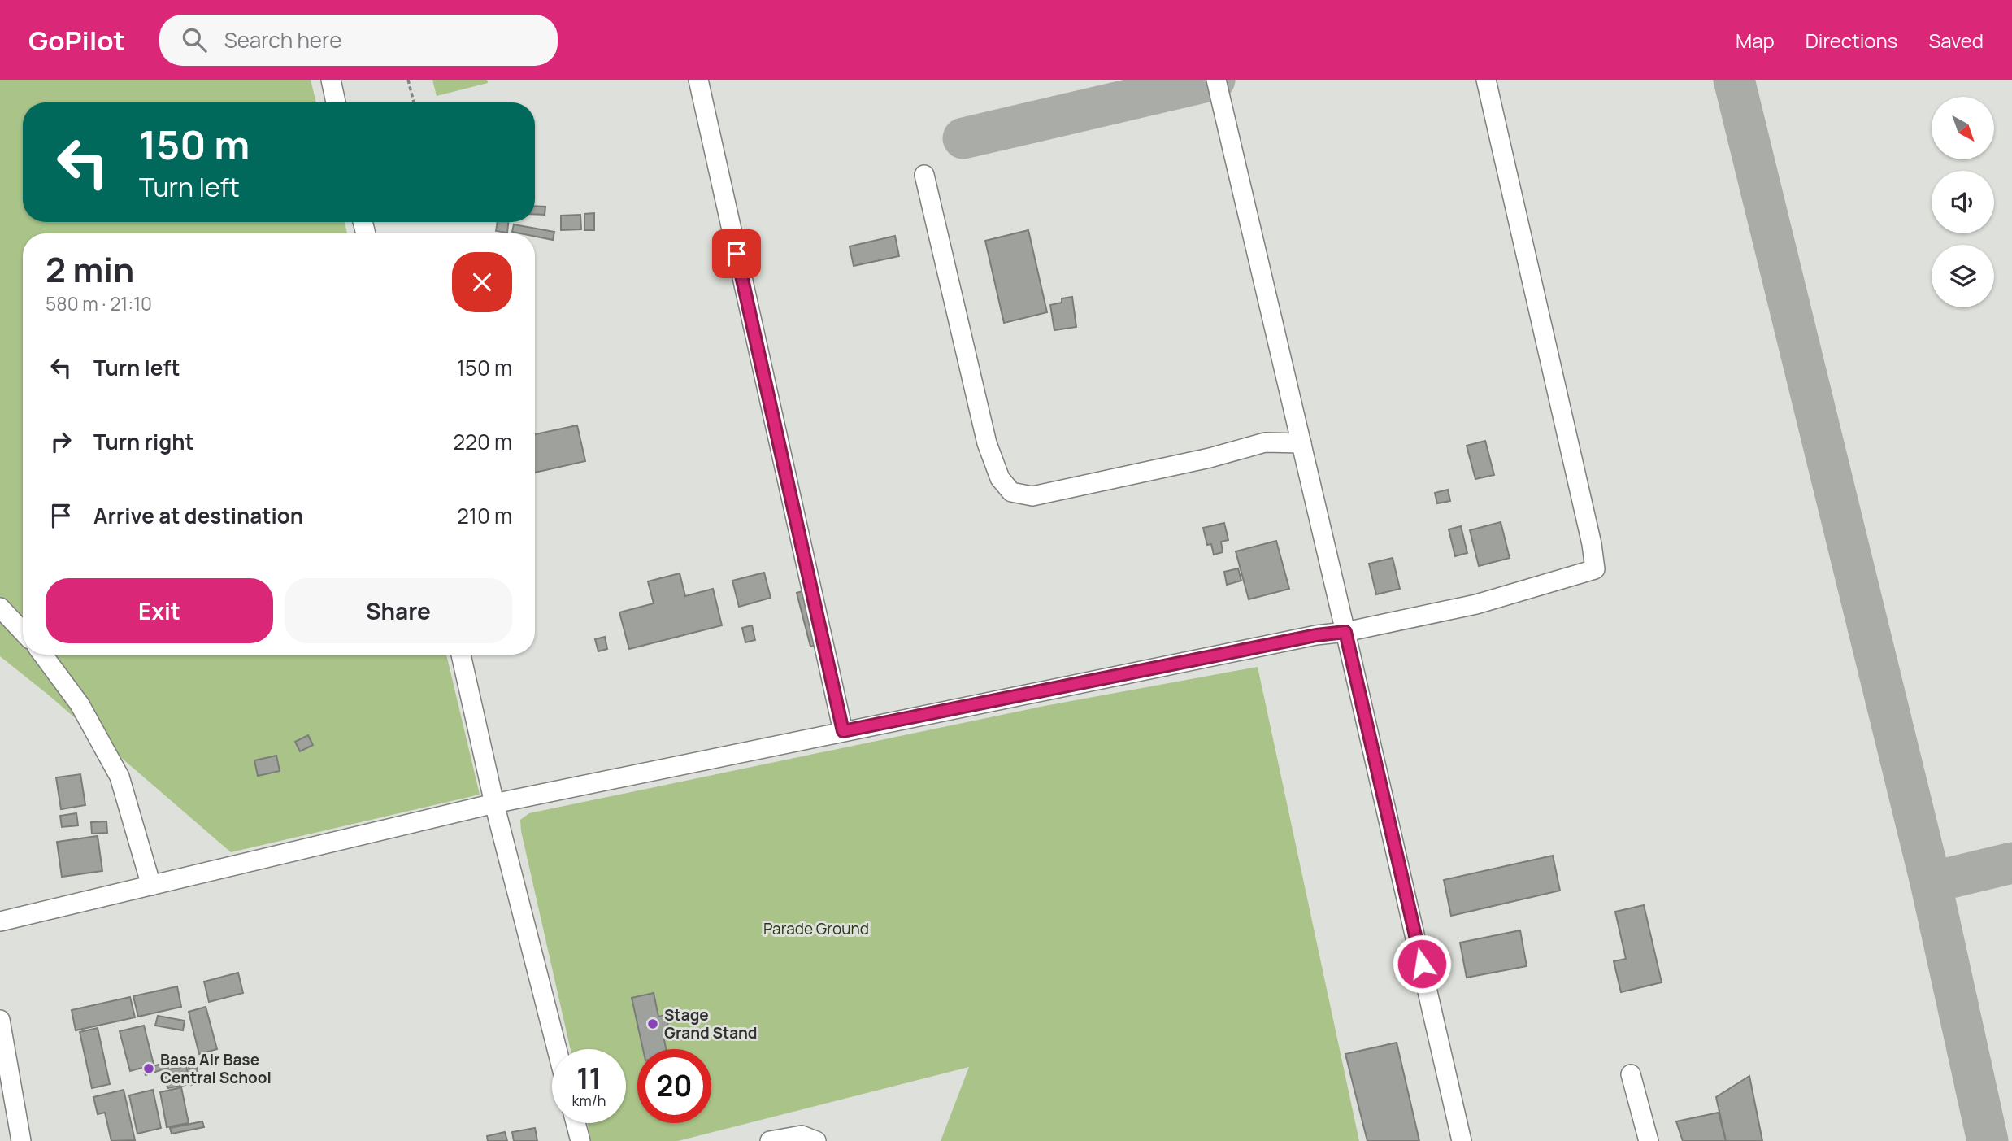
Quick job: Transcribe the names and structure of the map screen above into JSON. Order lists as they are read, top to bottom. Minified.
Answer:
{"parks":["Parade Ground"],"places":["Stage Grand Stand","Basa Air Base Central School"],"north":"bottom right","page":{"header":"GoPilot","search":"Search here","nav":["Map","Directions","Saved"],"turn":["150 m","Turn left"],"heading":["2 min","580 m · 21:10"],"list":[{"name":"Turn left","value":"150 m"},{"name":"Turn right","value":"220 m"},{"name":"Arrive at destination","value":"210 m"}],"buttons":["Exit","Share"],"speed":"11 km/h","limit":"20"}}
